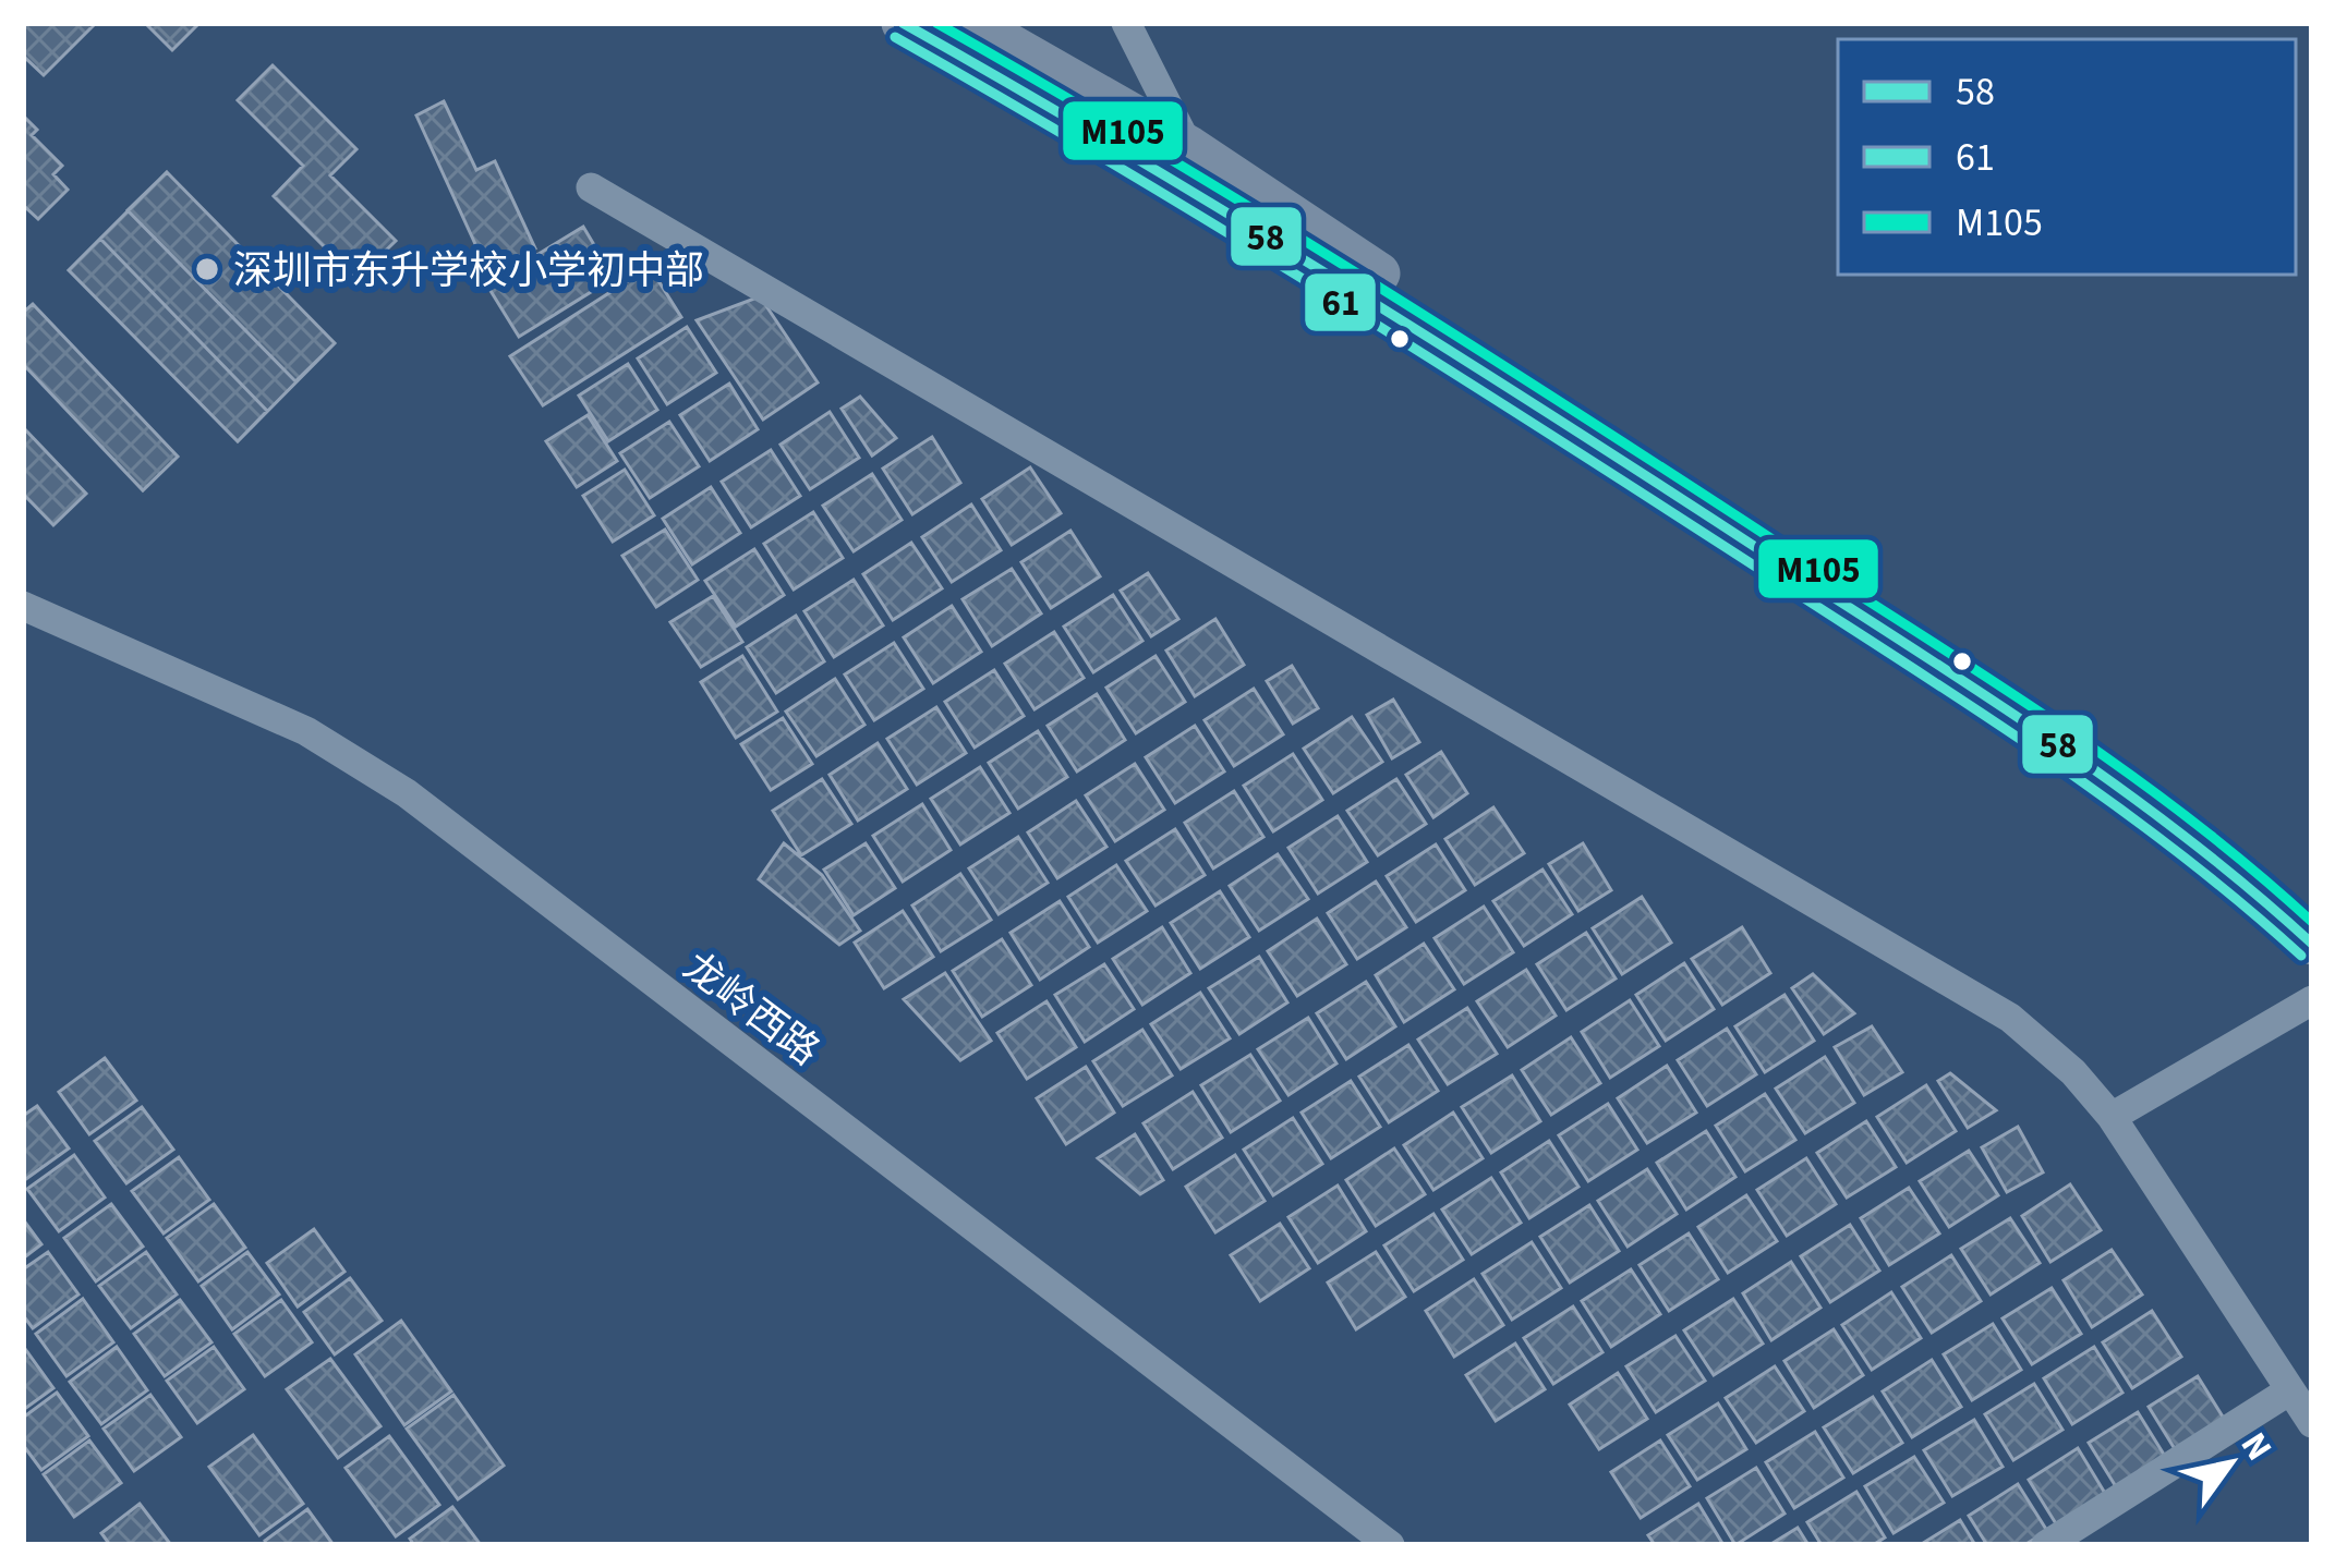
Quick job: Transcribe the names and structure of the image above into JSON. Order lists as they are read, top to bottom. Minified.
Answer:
{"streets":{"street":["龙岭西路"]},"places":["深圳市东升学校小学初中部"],"lines":["transit line 58","transit line M105","transit line 61"],"legend":["58","61","M105"],"north":"top right"}
